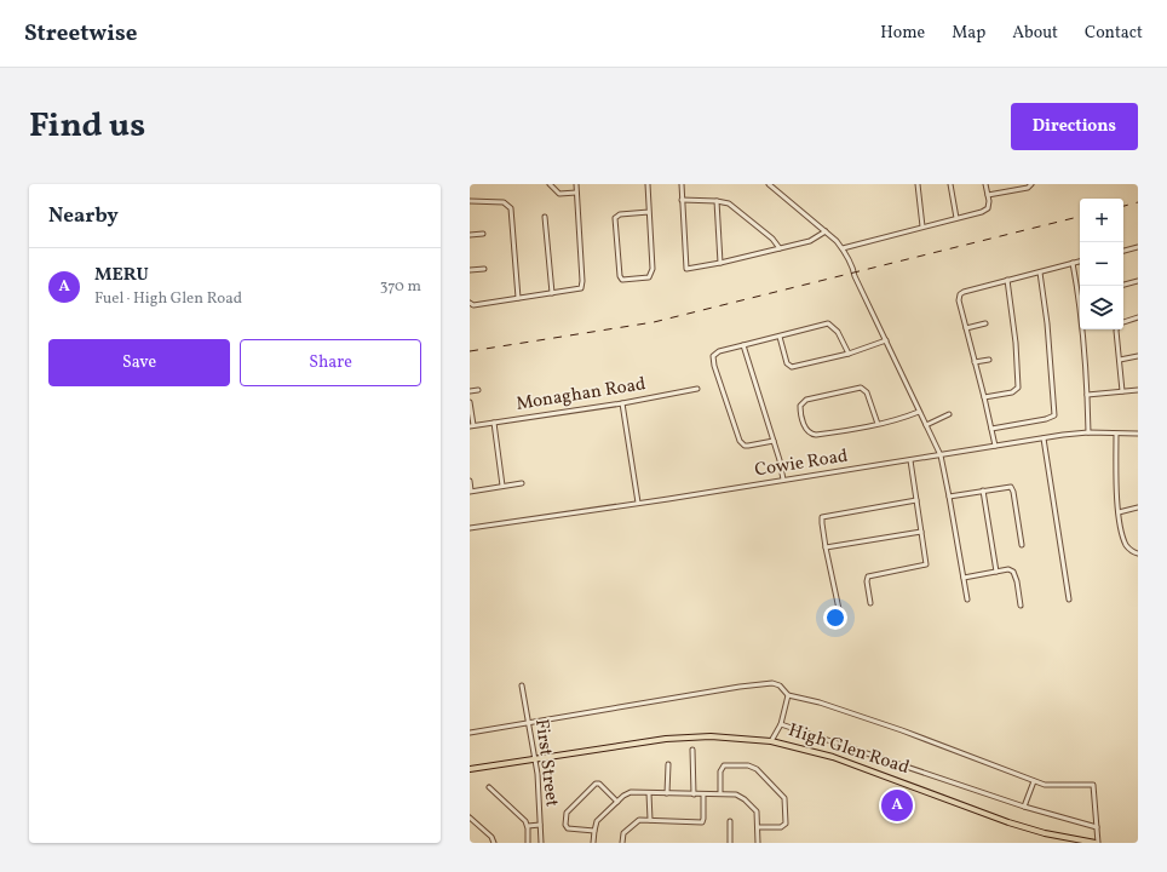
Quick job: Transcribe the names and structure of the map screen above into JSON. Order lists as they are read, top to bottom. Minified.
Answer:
{"streets":{"main road":["High Glen Road"],"street":["Monaghan Road","Cowie Road","First Street"]},"crossings":[["High Glen Road","First Street"]],"page":{"header":"Streetwise","nav":["Home","Map","About","Contact"],"title":"Find us","buttons":["Directions",["Save","Share"]],"heading":"Nearby","map_buttons":["+","−"],"list":[{"mark":"A","name":"MERU","note":"Fuel · High Glen Road","value":"370 m"}],"pins":"A"}}
